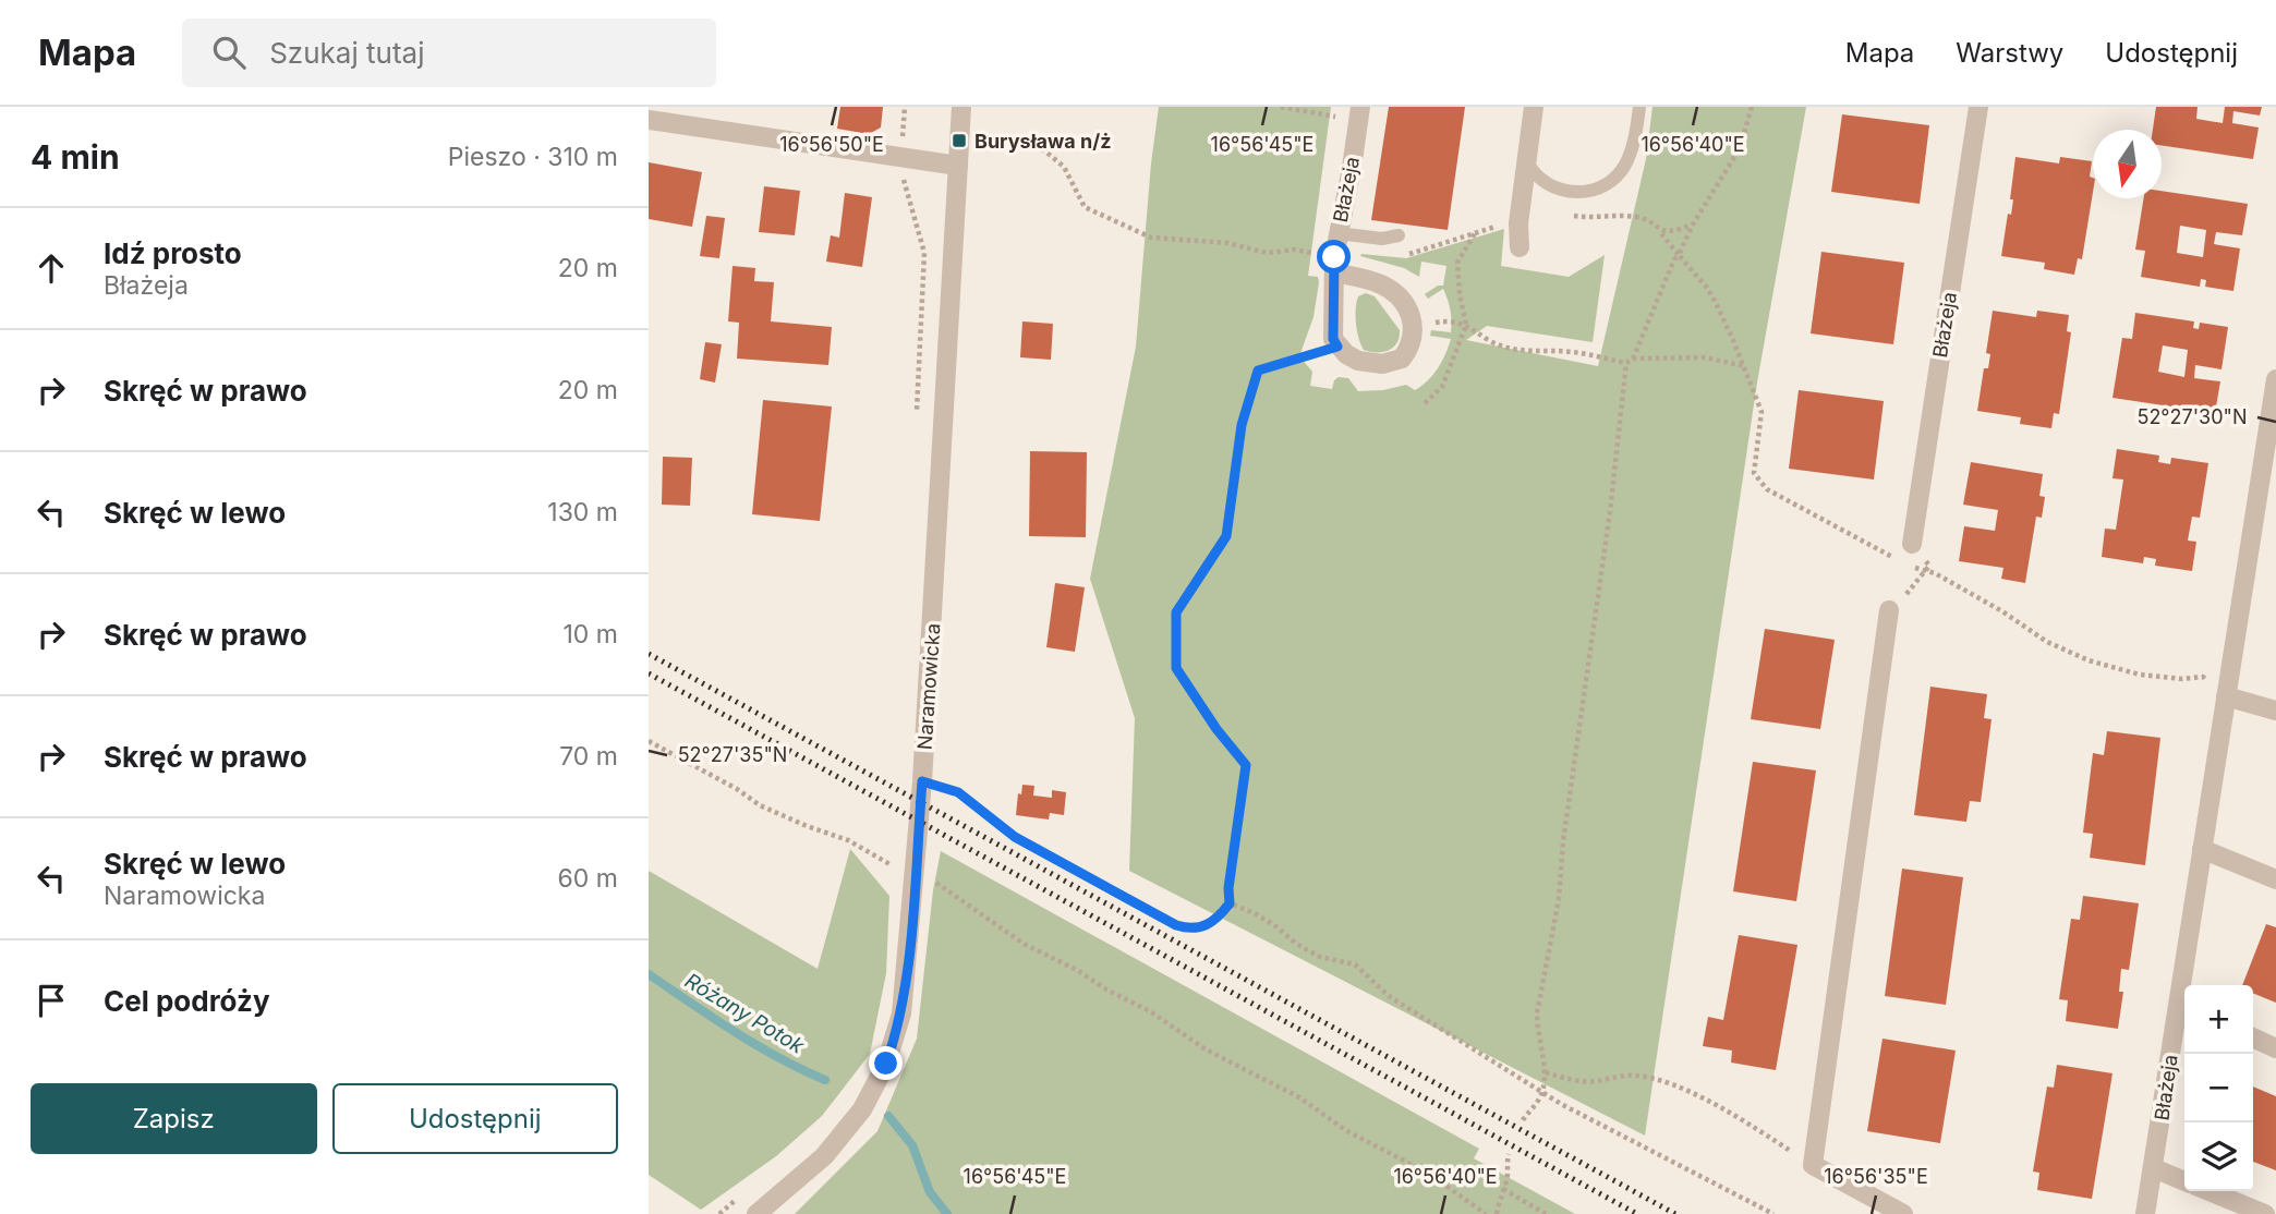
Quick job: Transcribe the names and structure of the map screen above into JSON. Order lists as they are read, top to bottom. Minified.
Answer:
{"streets":{"street":["Błażeja","Naramowicka"]},"water":["Różany Potok"],"places":{"transit":["Burysława n/ż"]},"north":"bottom","page":{"header":"Mapa","search":"Szukaj tutaj","nav":["Mapa","Warstwy","Udostępnij"],"heading":["4 min","Pieszo · 310 m"],"list":[["Idź prosto","Błażeja","20 m"],["Skręć w prawo","20 m"],["Skręć w lewo","130 m"],["Skręć w prawo","10 m"],["Skręć w prawo","70 m"],["Skręć w lewo","Naramowicka","60 m"],"Cel podróży"],"map_buttons":["+","−"],"buttons":["Zapisz","Udostępnij"]},"coordinates":["16°56'50\"E","16°56'45\"E","16°56'40\"E","52°27'30\"N","52°27'35\"N","16°56'35\"E"]}
